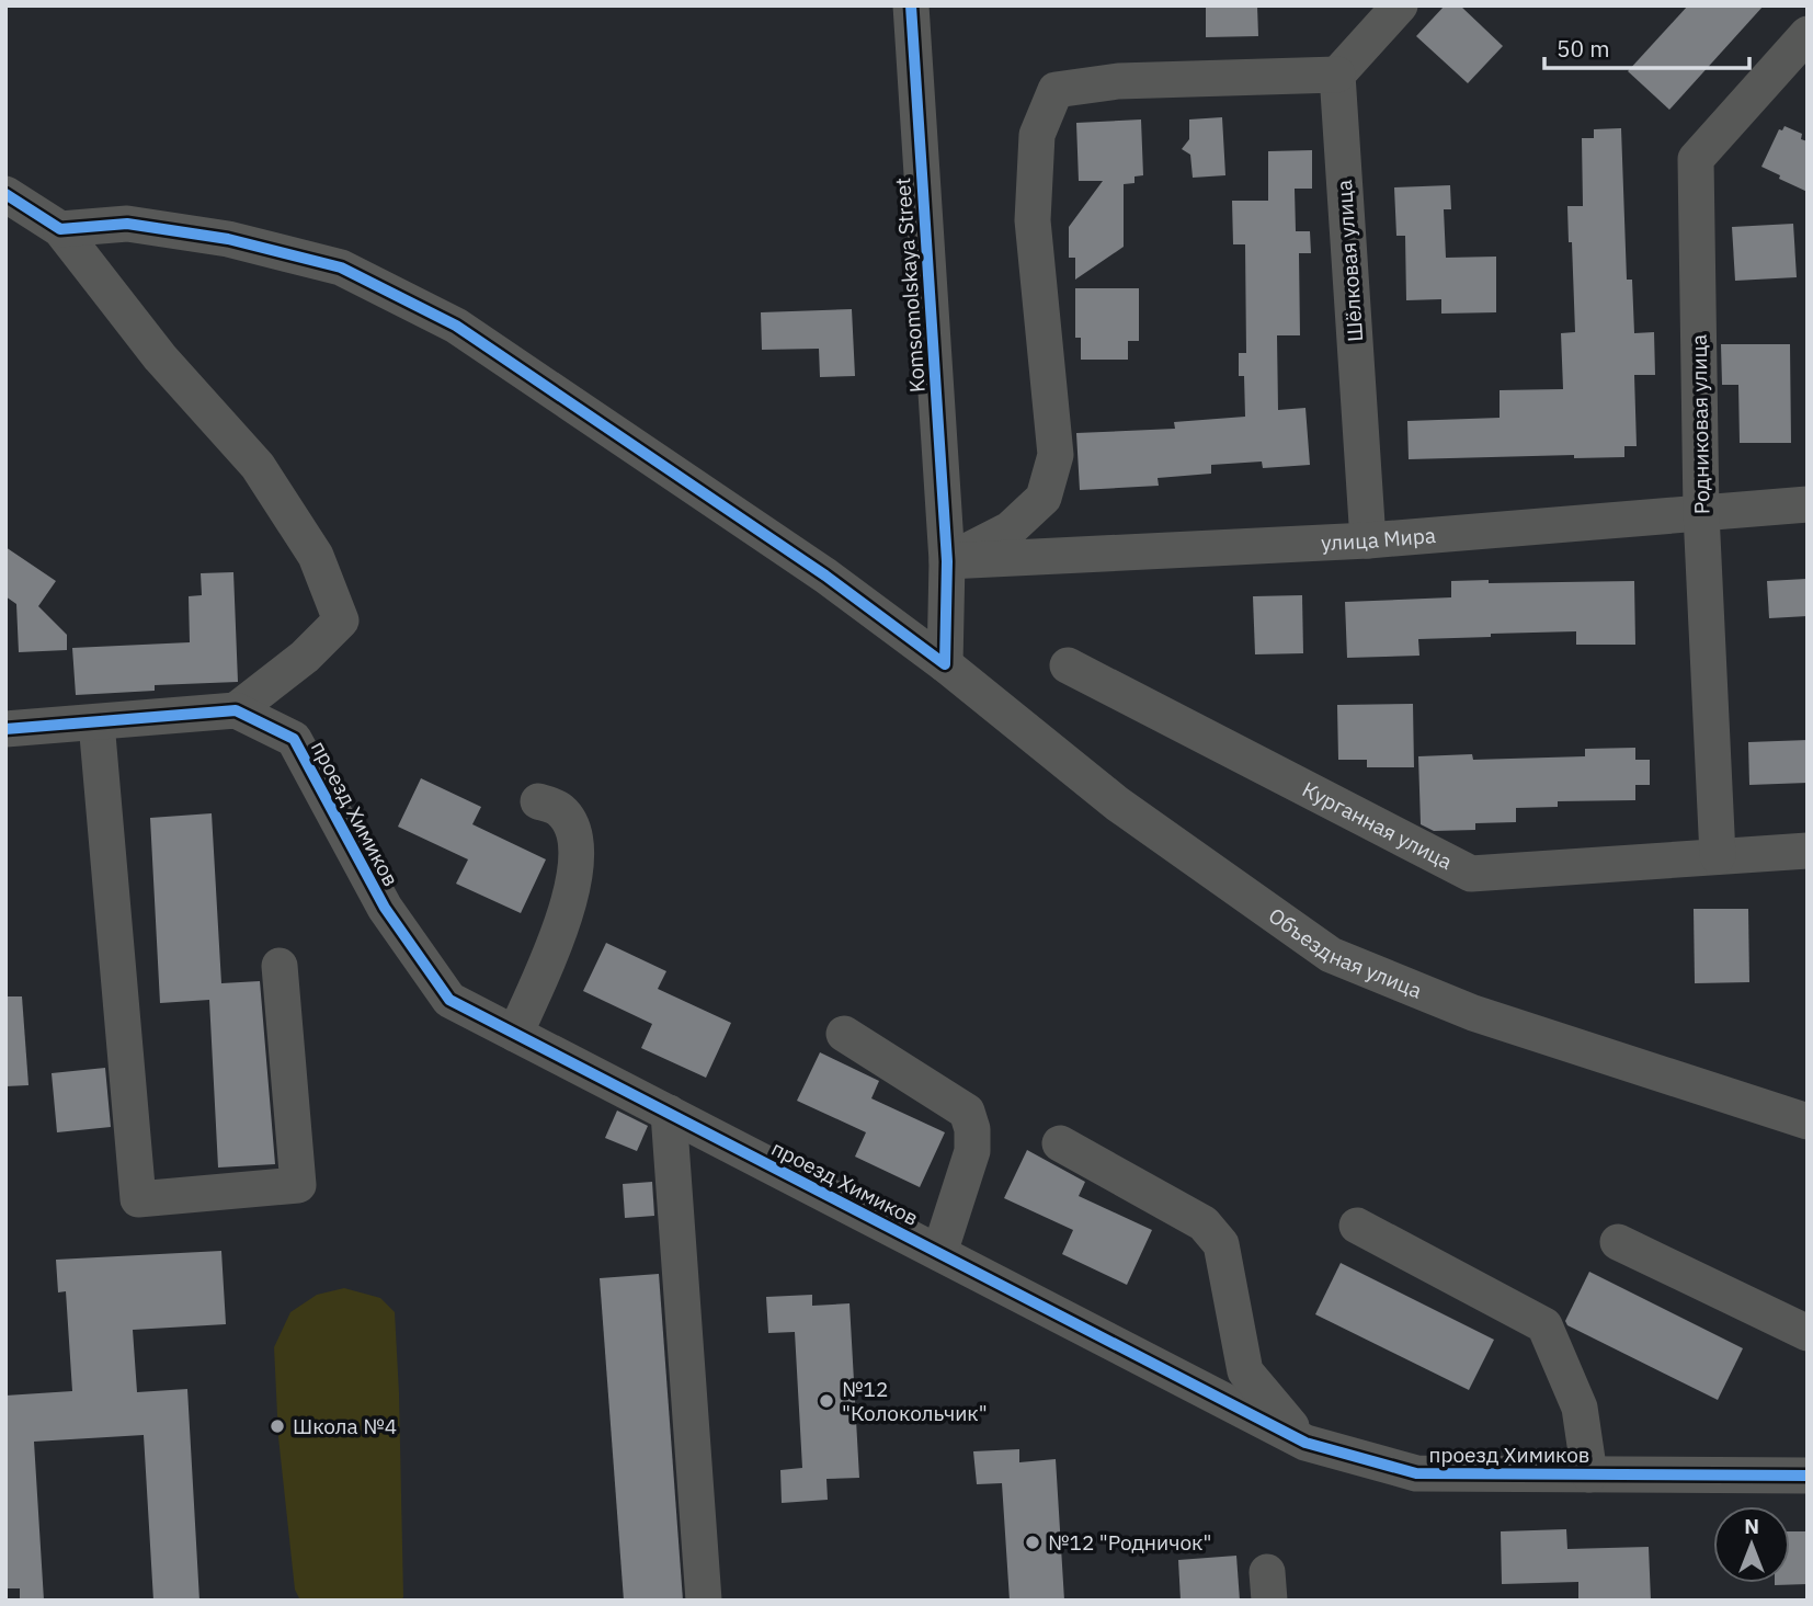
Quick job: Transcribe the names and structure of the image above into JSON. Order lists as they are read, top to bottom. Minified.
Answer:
{"streets":{"street":["Шёлковая улица","Komsomolskaya Street","Родниковая улица","улица Мира","проезд Химиков","Курганная улица","Объездная улица"]},"crossings":[["Шёлковая улица","улица Мира"],["Komsomolskaya Street","улица Мира"],["Komsomolskaya Street","Объездная улица"],["Родниковая улица","улица Мира"],["Родниковая улица","Курганная улица"]],"places":["№12 \"Колокольчик\"","Школа №4","№12 \"Родничок\""],"scale_bar":"50 m","north":"top"}
